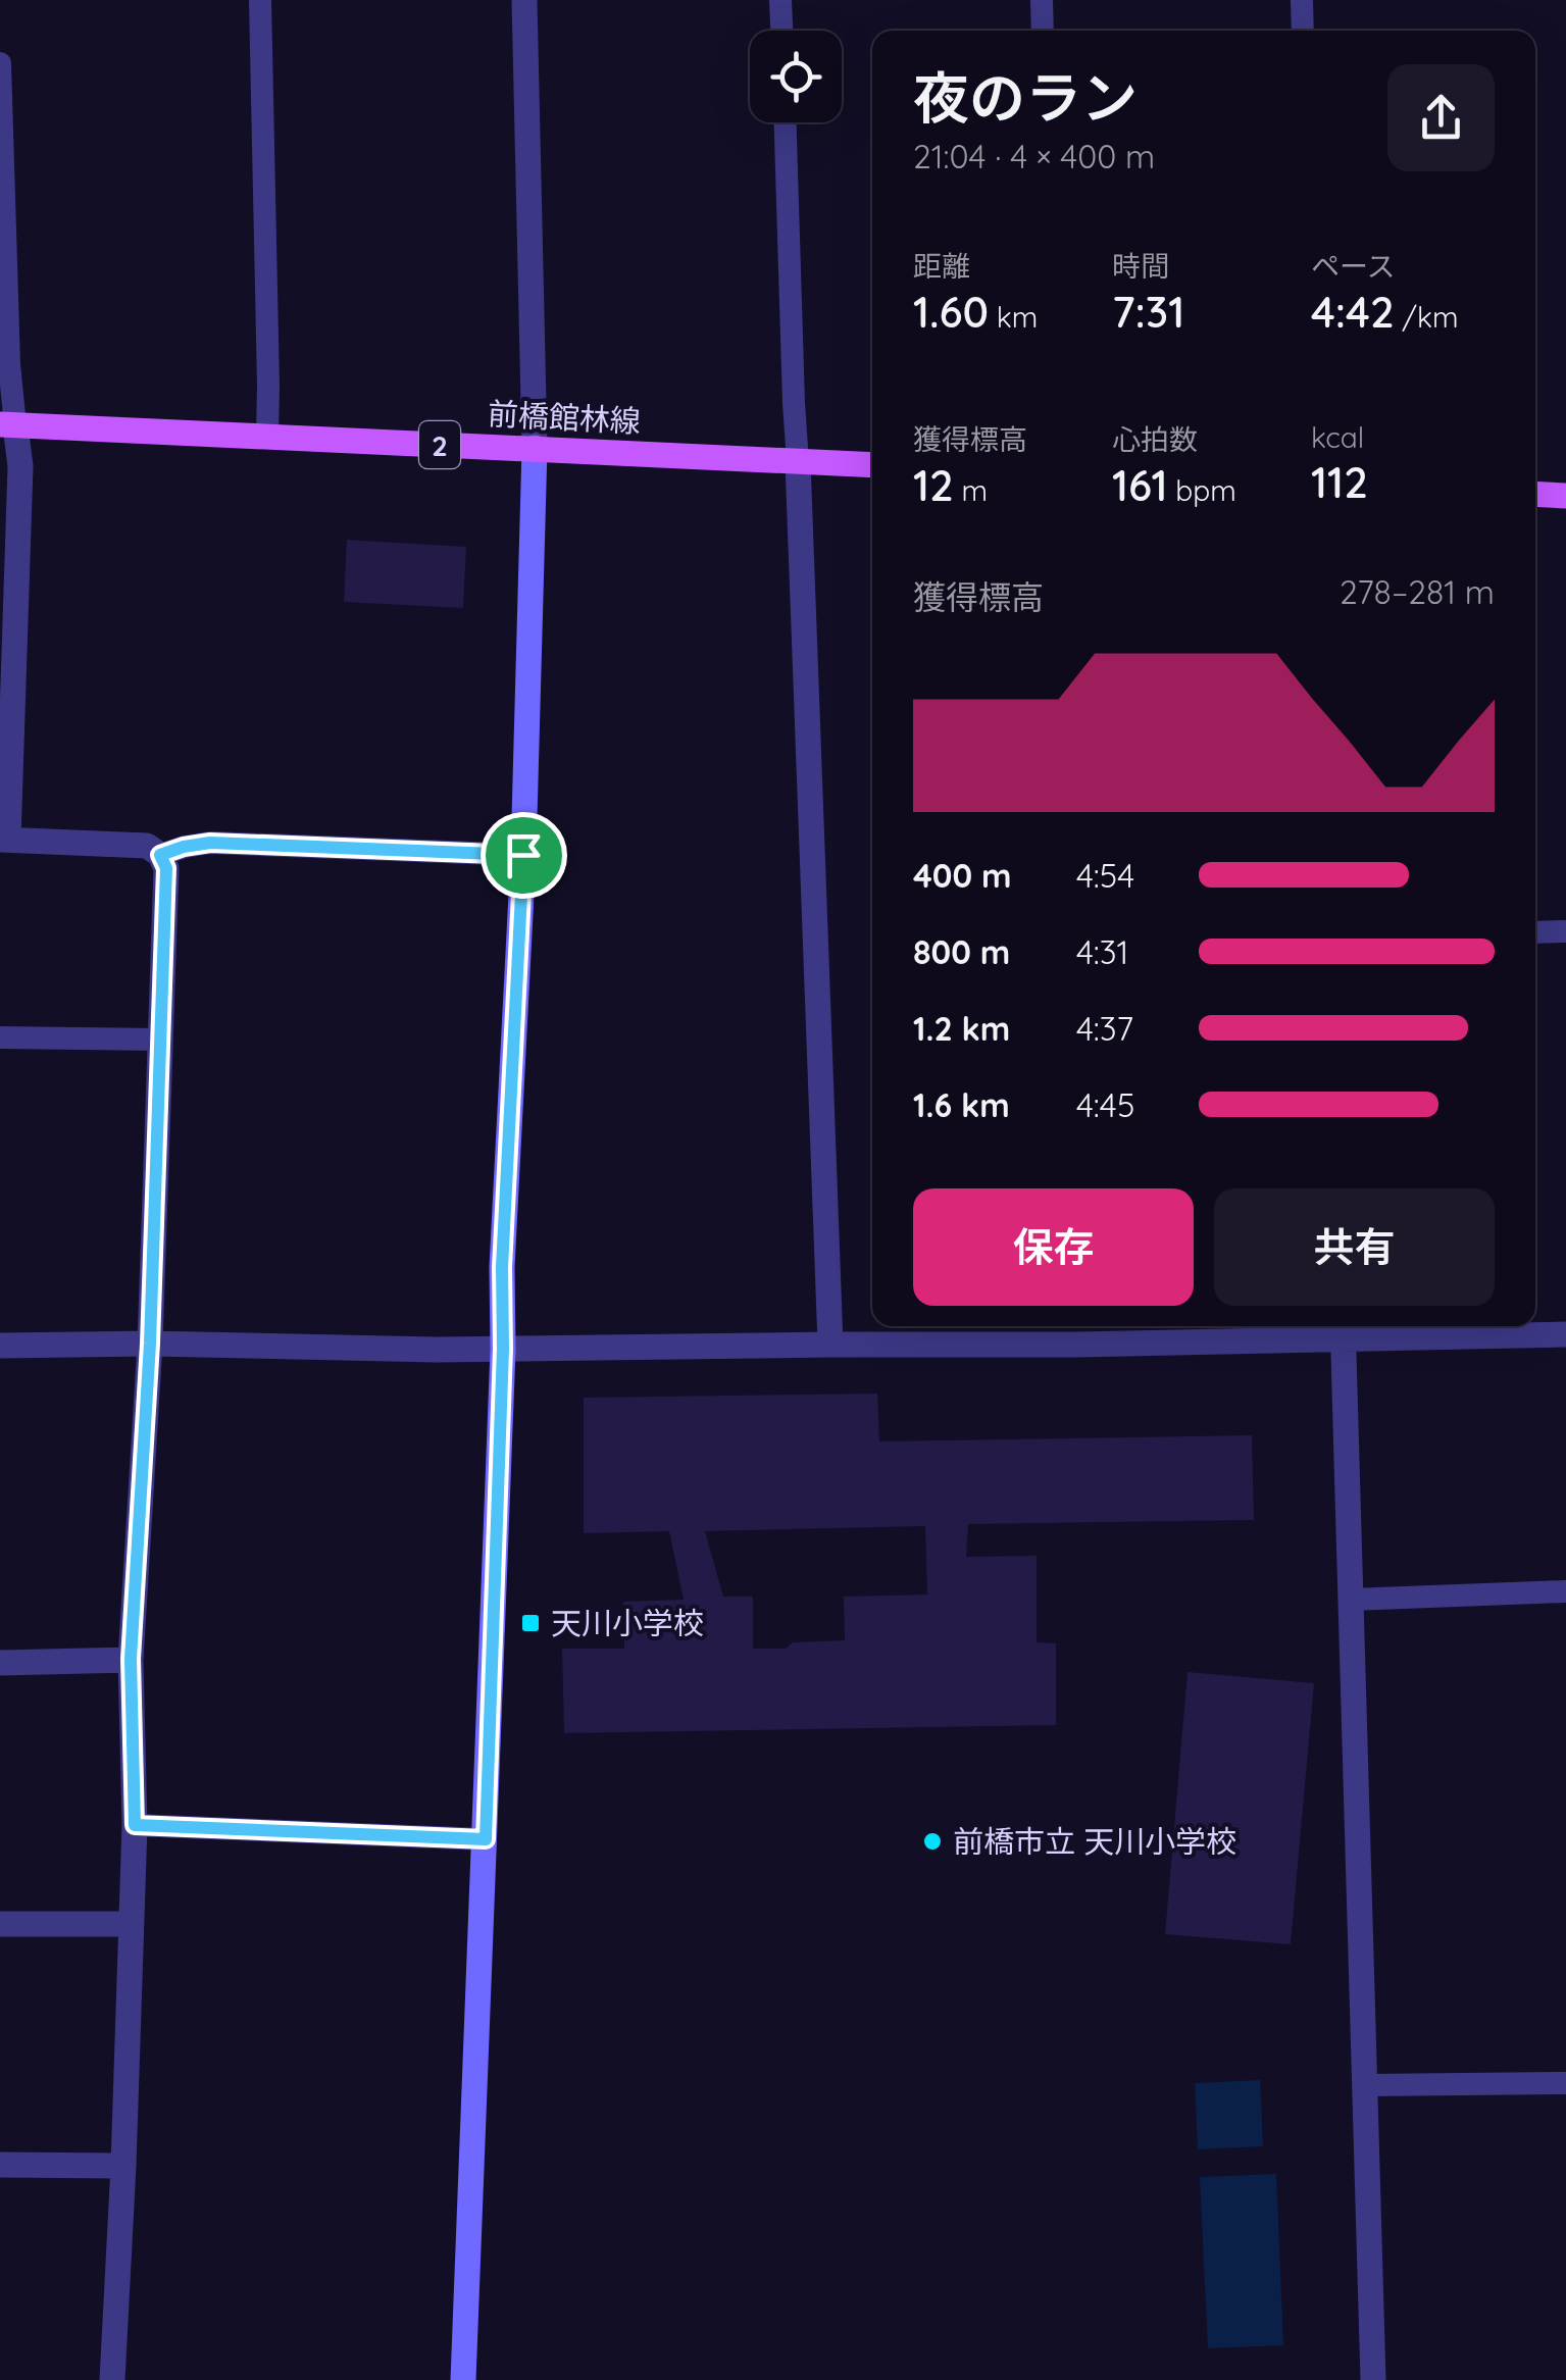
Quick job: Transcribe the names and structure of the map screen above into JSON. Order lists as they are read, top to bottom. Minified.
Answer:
{"streets":{"main road":["前橋館林線","2"]},"places":{"transit":["天川小学校"],"other":["前橋市立 天川小学校"]},"page":{"heading":["夜のラン","21:04 · 4 × 400 m"],"stats":[["距離","1.60 km"],["時間","7:31"],["ペース","4:42 /km"],["獲得標高","12 m"],["心拍数","161 bpm"],["kcal","112"]],"chart":["獲得標高","278–281 m"],"list":[{"name":"400 m","note":"4:54"},{"name":"800 m","note":"4:31"},{"name":"1.2 km","note":"4:37"},{"name":"1.6 km","note":"4:45"}],"buttons":["保存","共有"]}}
